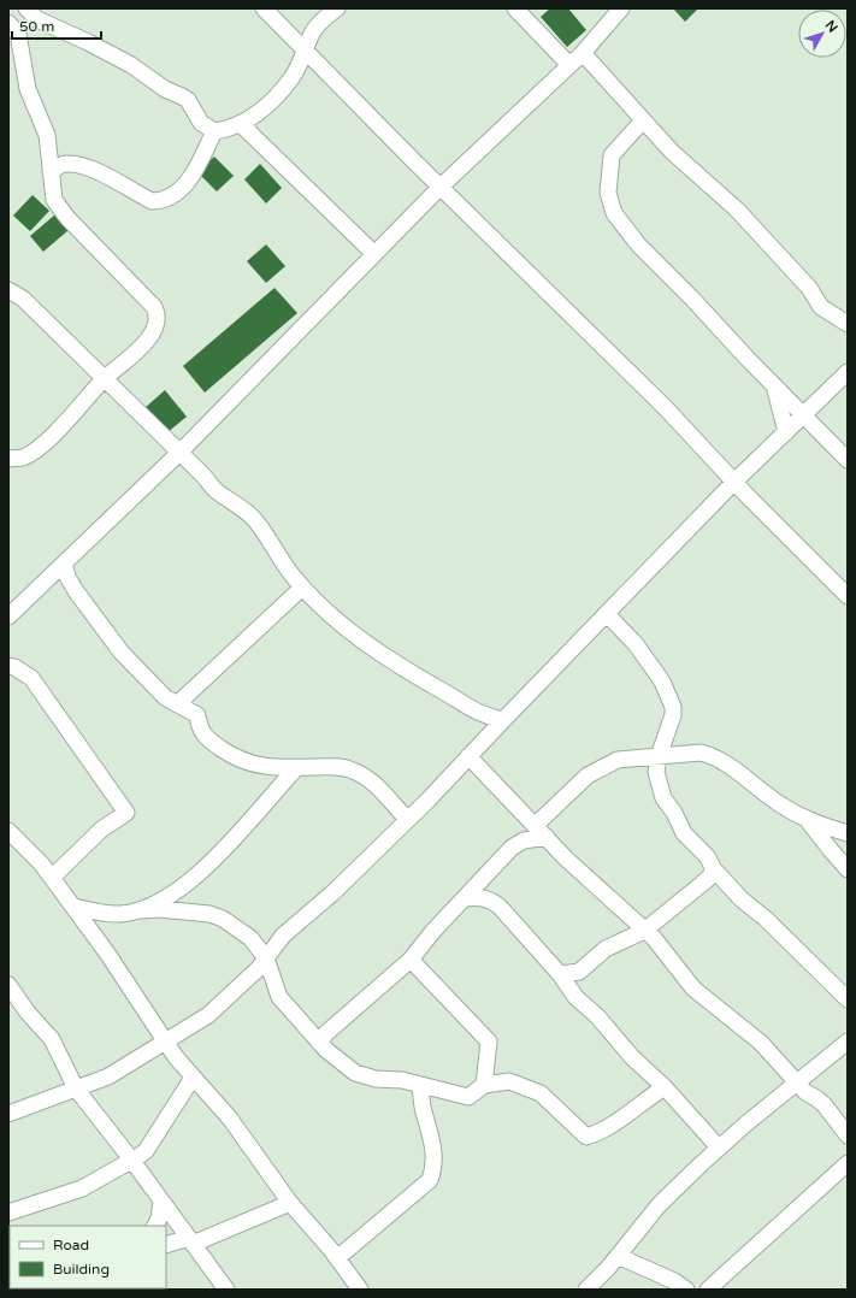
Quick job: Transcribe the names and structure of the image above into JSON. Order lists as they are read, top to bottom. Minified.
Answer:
{"legend":["Road","Building"],"scale_bar":"50 m","north":"top right"}
